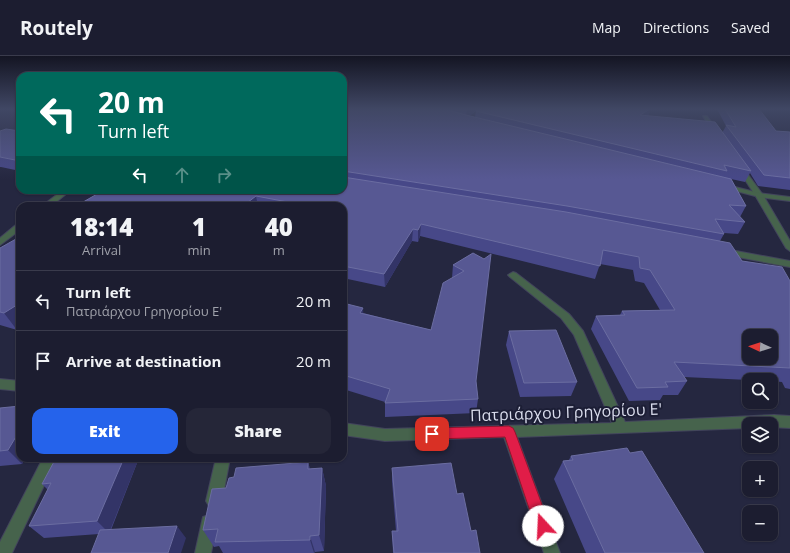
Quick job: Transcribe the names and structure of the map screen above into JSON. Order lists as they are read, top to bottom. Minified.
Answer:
{"streets":{"street":["Πατριάρχου Γρηγορίου Ε'"]},"north":"left","page":{"header":"Routely","nav":["Map","Directions","Saved"],"turn":["20 m","Turn left"],"eta":["18:14","Arrival","1","min","40","m"],"list":[{"name":"Turn left","note":"Πατριάρχου Γρηγορίου Ε'","value":"20 m"},{"name":"Arrive at destination","value":"20 m"}],"map_buttons":["+","−"],"buttons":["Exit","Share"]}}
